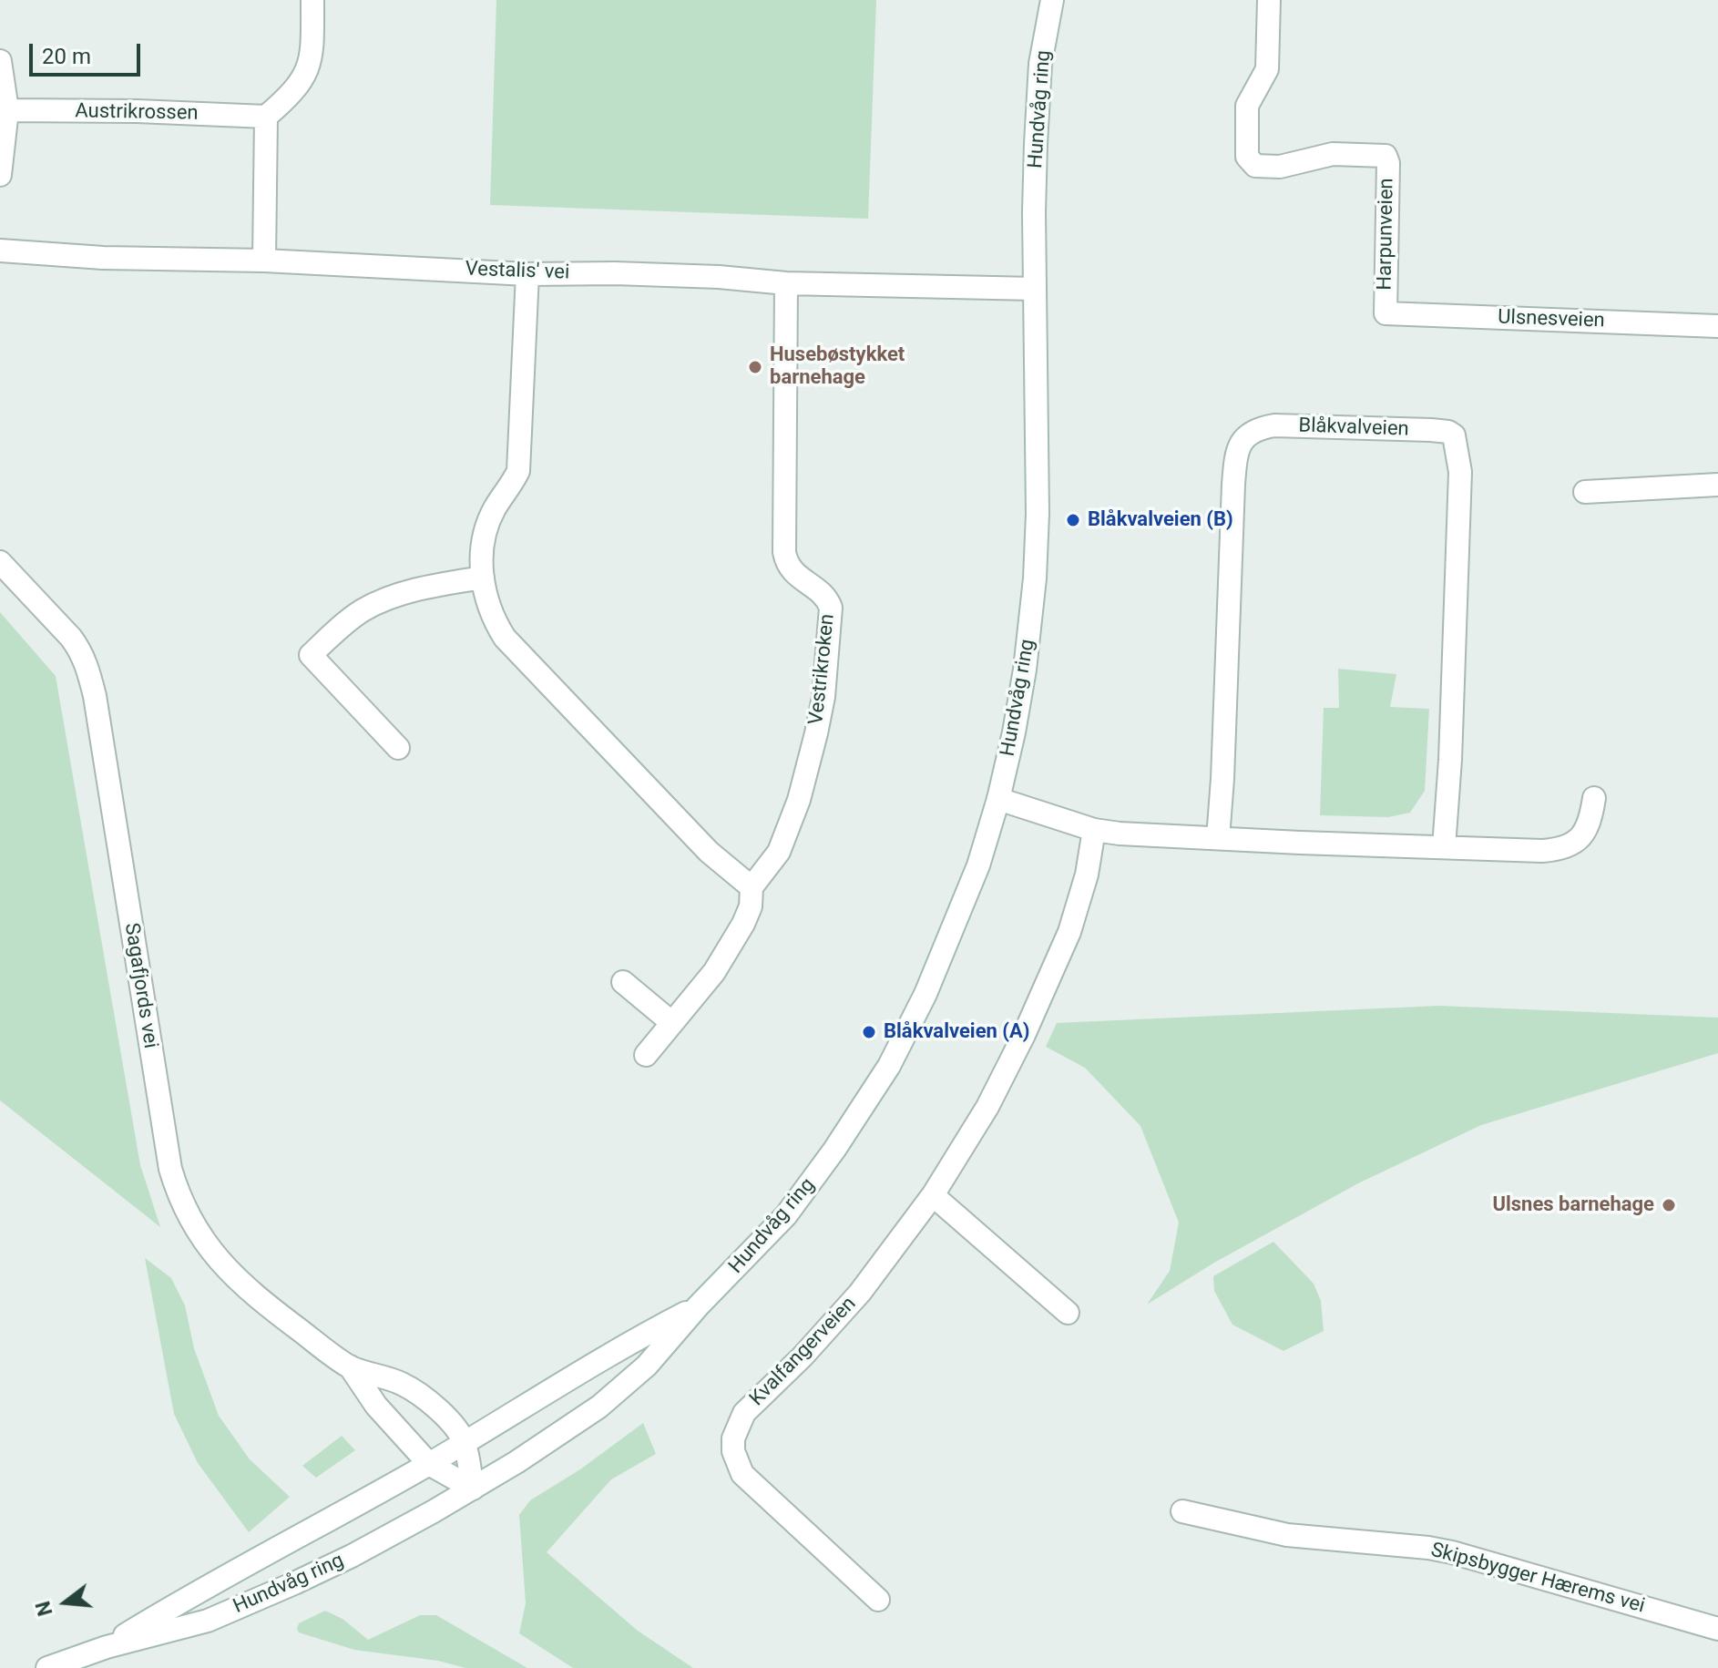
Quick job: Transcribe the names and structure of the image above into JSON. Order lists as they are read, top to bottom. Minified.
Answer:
{"streets":{"street":["Hundvåg ring","Austrikrossen","Harpunveien","Vestalis' vei","Ulsnesveien","Blåkvalveien","Vestrikroken","Sagafjords vei","Kvalfangerveien","Skipsbygger Hærems vei"]},"crossings":[["Hundvåg ring","Vestalis' vei"],["Hundvåg ring","Sagafjords vei"],["Harpunveien","Ulsnesveien"],["Vestalis' vei","Vestrikroken"]],"places":["Husebøstykket barnehage","Blåkvalveien (B)","Blåkvalveien (A)","Ulsnes barnehage"],"scale_bar":"20 m","north":"left"}
